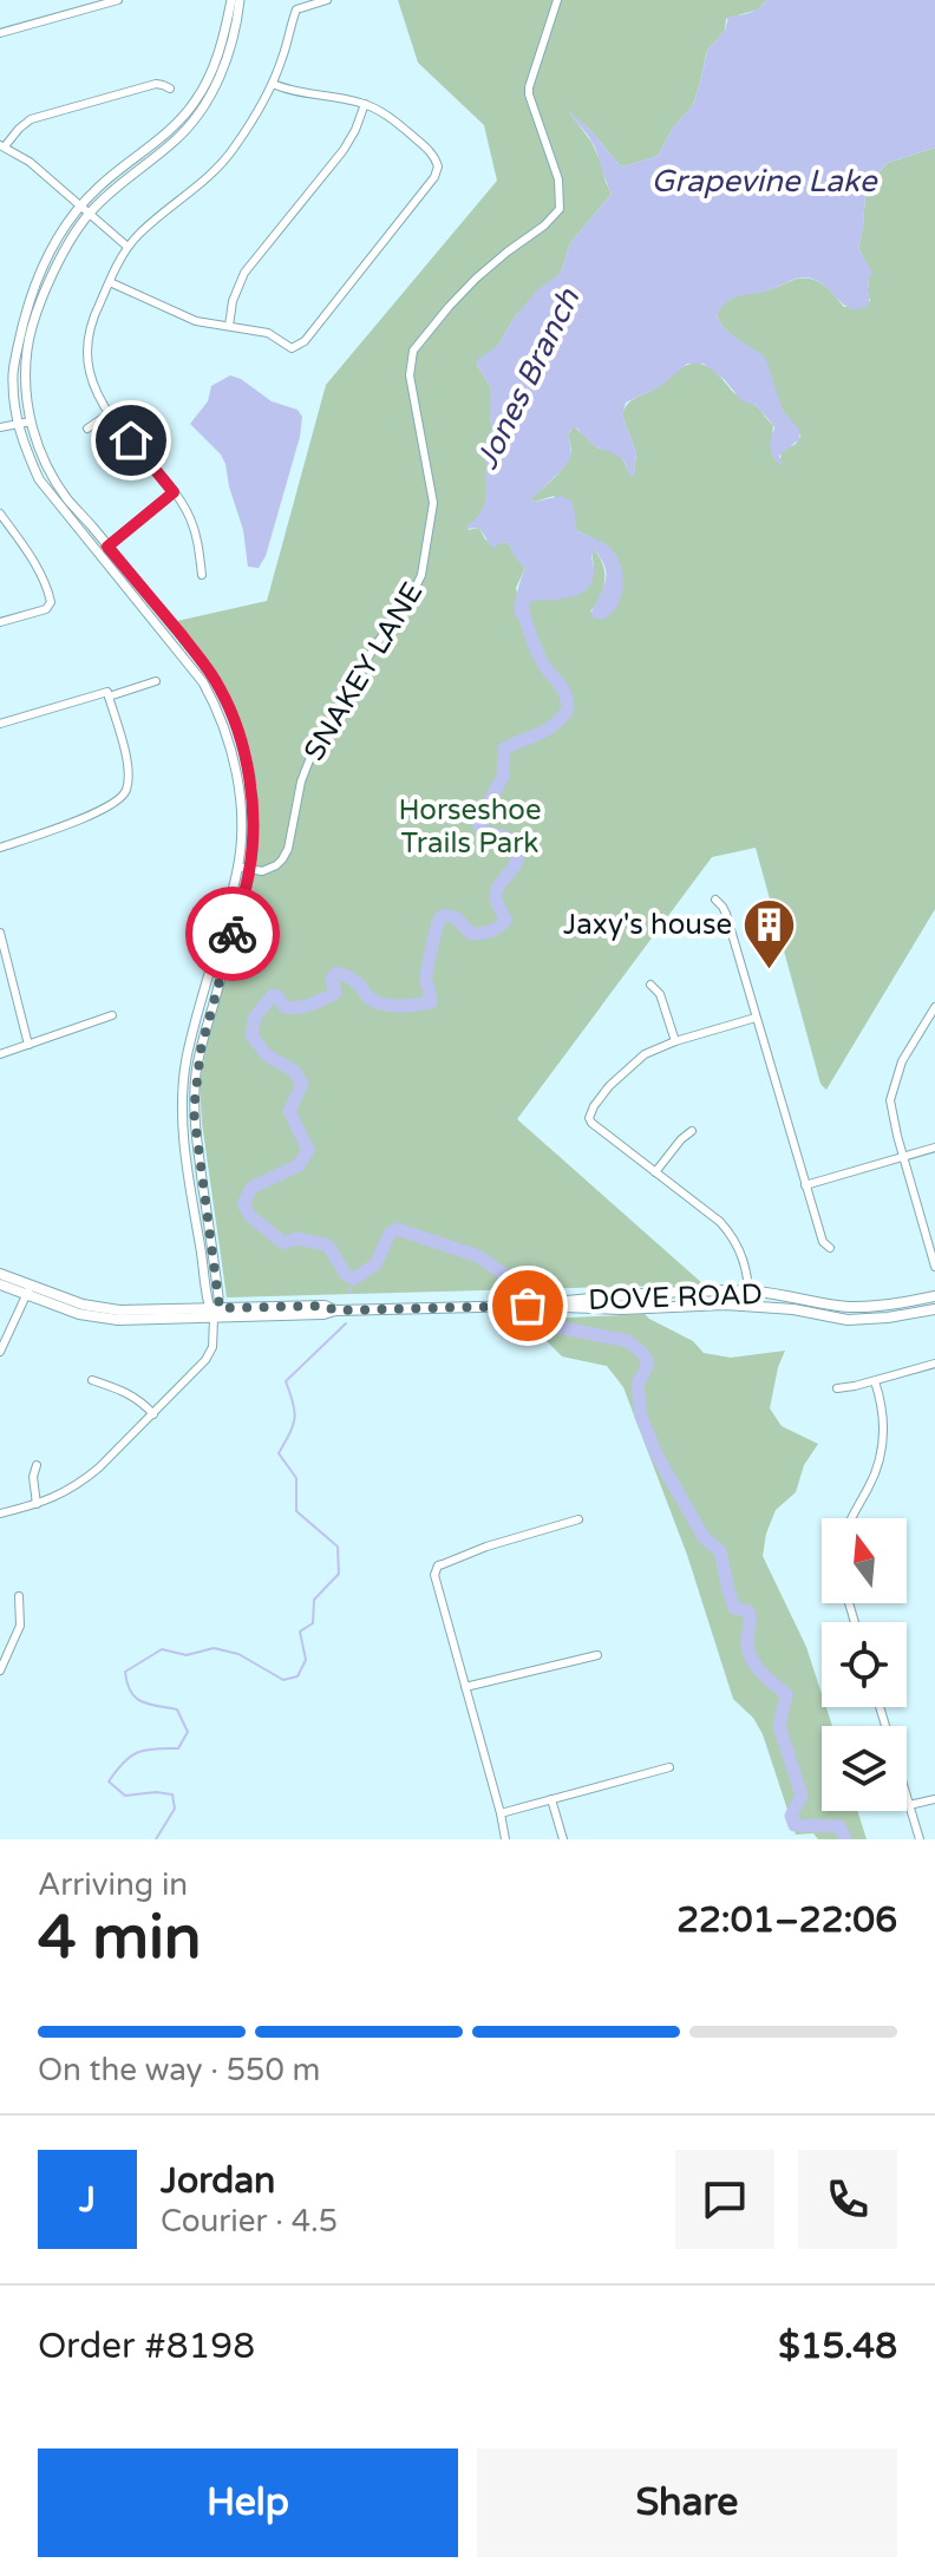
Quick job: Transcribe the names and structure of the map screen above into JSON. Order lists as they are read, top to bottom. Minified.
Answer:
{"streets":{"main road":["DOVE ROAD"],"street":["SNAKEY LANE"]},"water":["Grapevine Lake","Jones Branch"],"parks":["Horseshoe Trails Park"],"places":{"building":["Jaxy's house"]},"north":"top","page":{"heading":["4 min","Arriving in","22:01–22:06"],"panel":["Jordan","Courier · 4.5","Order #8198","$15.48"],"bar":"On the way · 550 m","round":"J","buttons":["Help","Share"]}}
